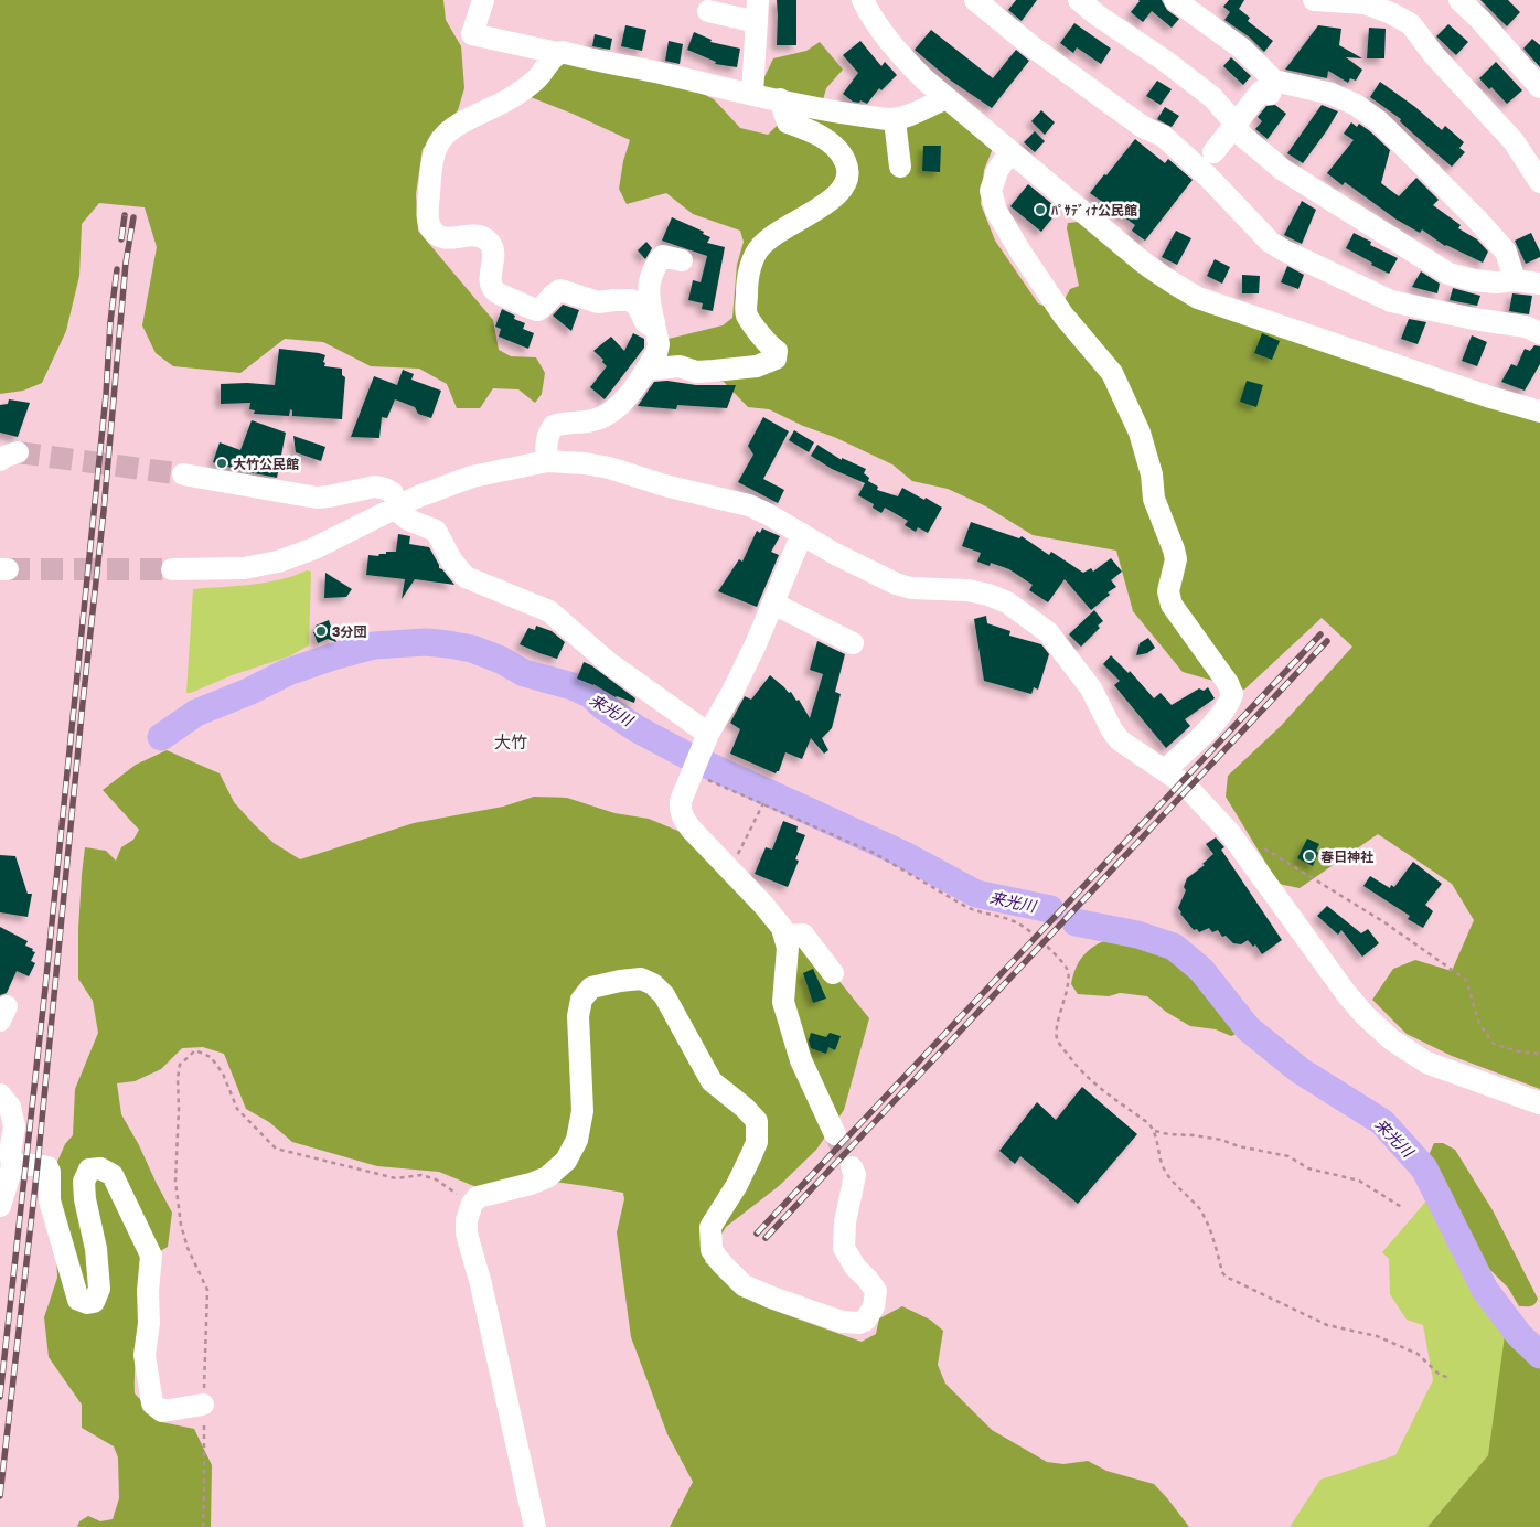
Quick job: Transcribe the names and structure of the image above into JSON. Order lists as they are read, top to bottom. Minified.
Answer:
{"districts":["大竹"],"water":["来光川"],"places":["ﾊﾟｻﾃﾞｨﾅ公民館","大竹公民館","3分団","春日神社"]}
